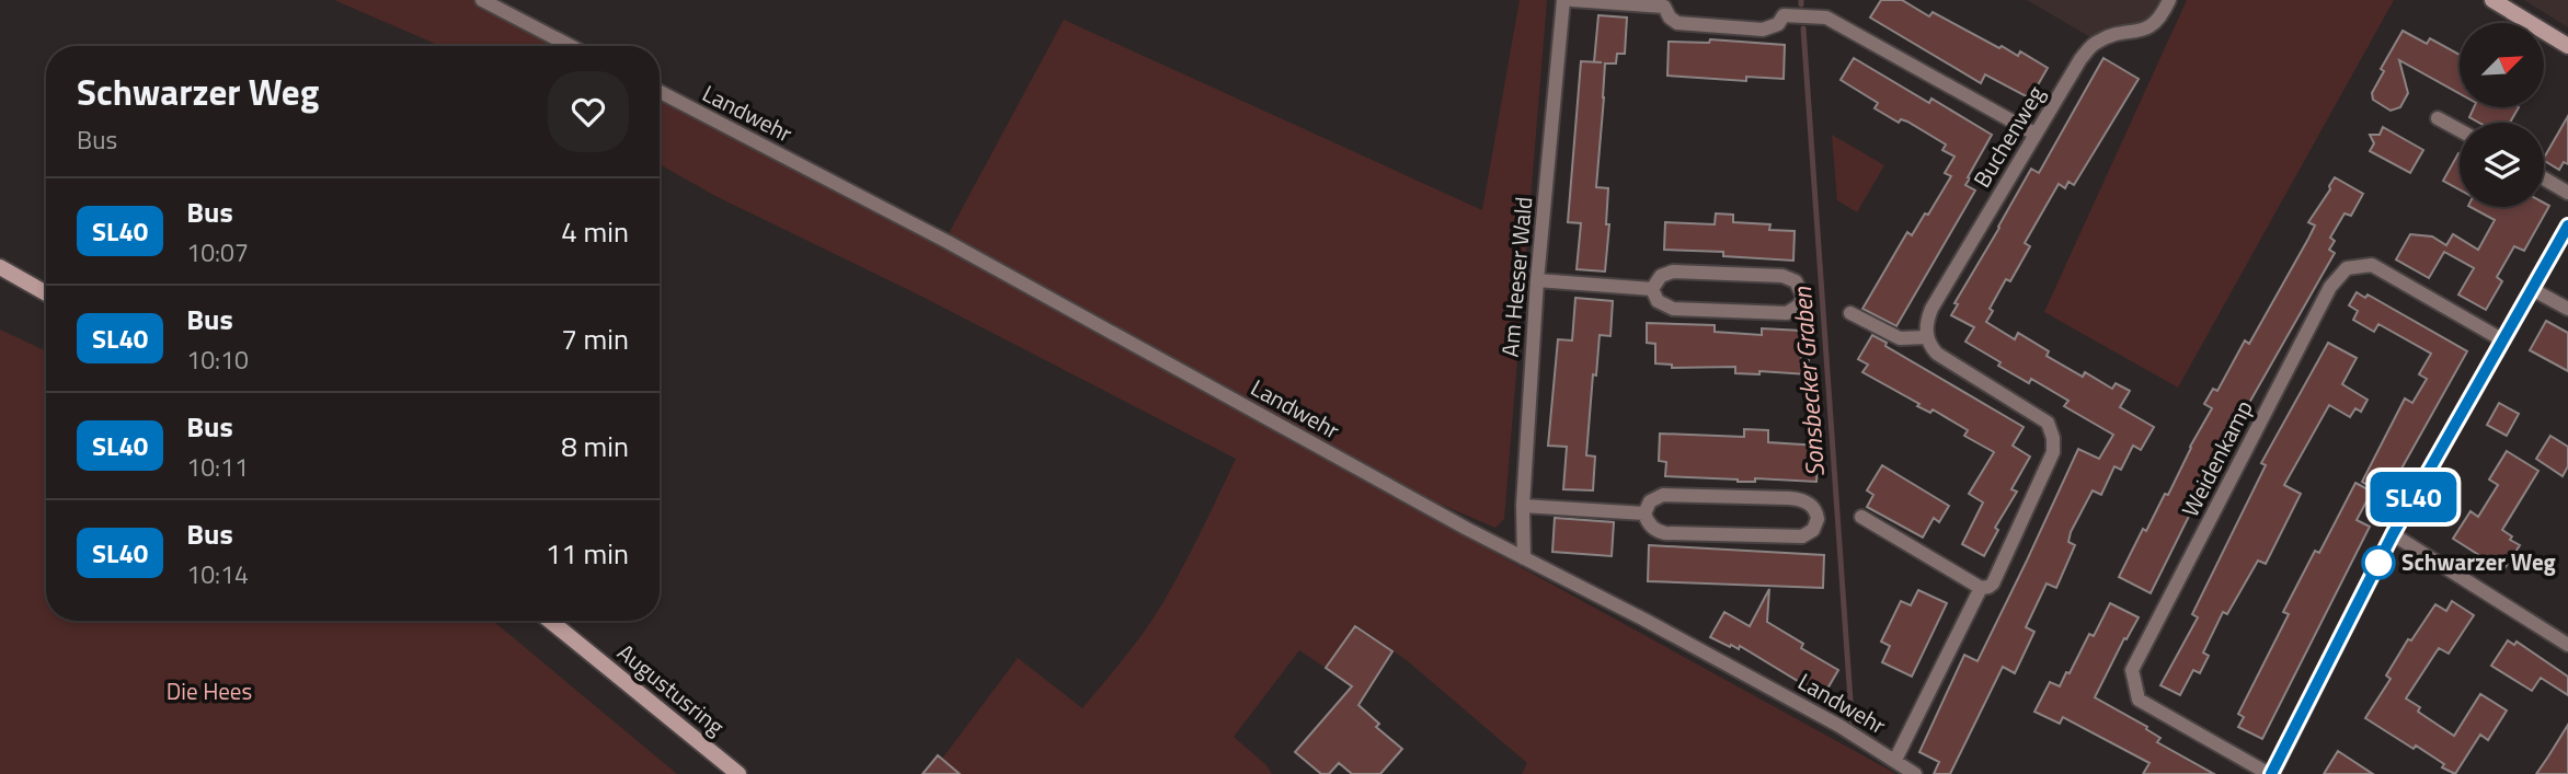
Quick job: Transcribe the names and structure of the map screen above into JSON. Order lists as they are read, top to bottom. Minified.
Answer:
{"streets":{"main road":["Augustusring"],"street":["Landwehr","Buchenweg","Am Heeser Wald","Weidenkamp"]},"crossings":[["Landwehr","Am Heeser Wald"]],"water":["Sonsbecker Graben"],"parks":["Die Hees"],"places":["Schwarzer Weg"],"lines":["bus line SL40"],"north":"top right","page":{"on_map":"SL40","heading":["Schwarzer Weg","Bus"],"list":[{"mark":"SL40","name":"Bus","note":"10:07","value":"4 min"},{"mark":"SL40","name":"Bus","note":"10:10","value":"7 min"},{"mark":"SL40","name":"Bus","note":"10:11","value":"8 min"},{"mark":"SL40","name":"Bus","note":"10:14","value":"11 min"}]}}
